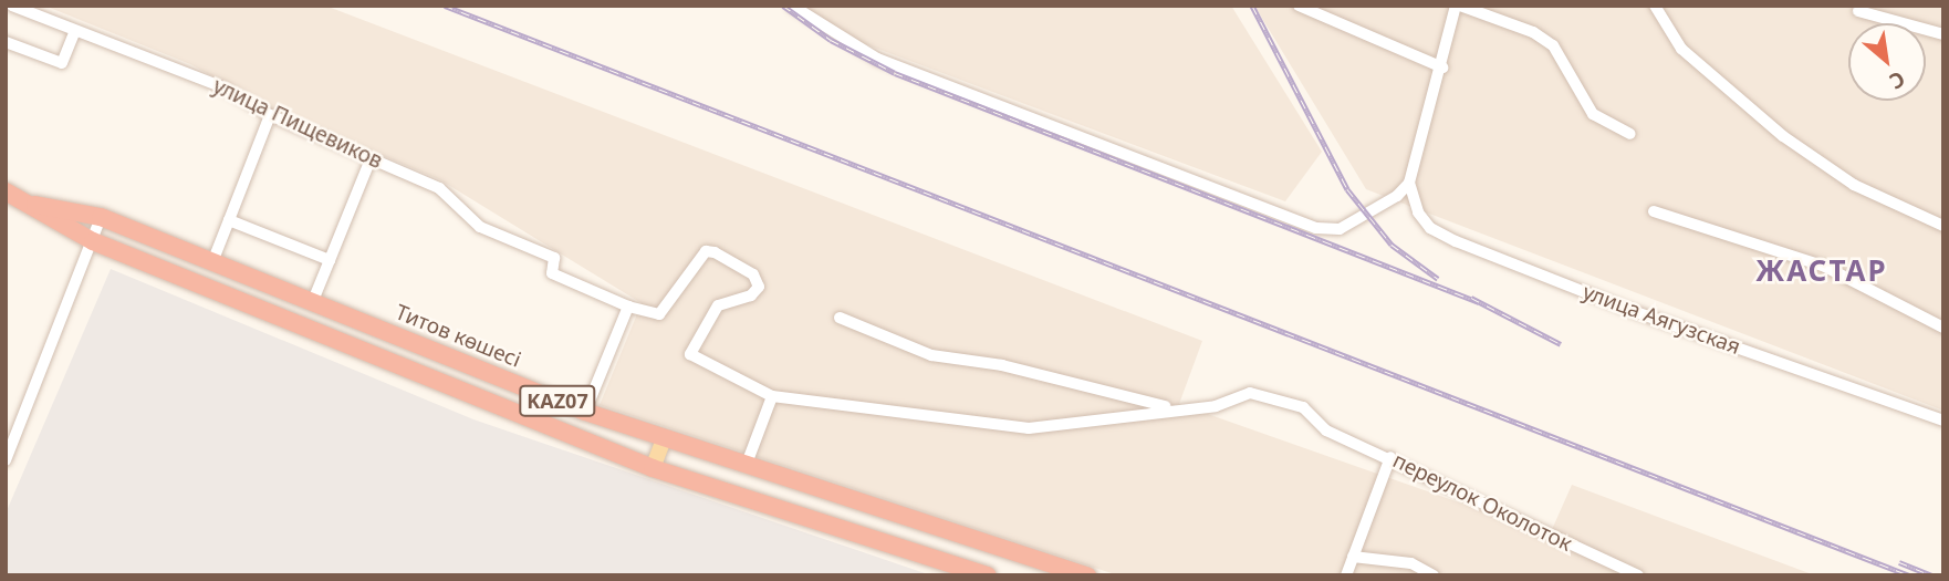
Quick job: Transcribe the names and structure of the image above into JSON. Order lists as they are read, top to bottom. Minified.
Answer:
{"streets":{"highway":["Титов көшесі","KAZ07"],"street":["улица Пищевиков","улица Аягузская","переулок Околоток"]},"districts":["ЖАСТАР"],"north":"bottom right"}
